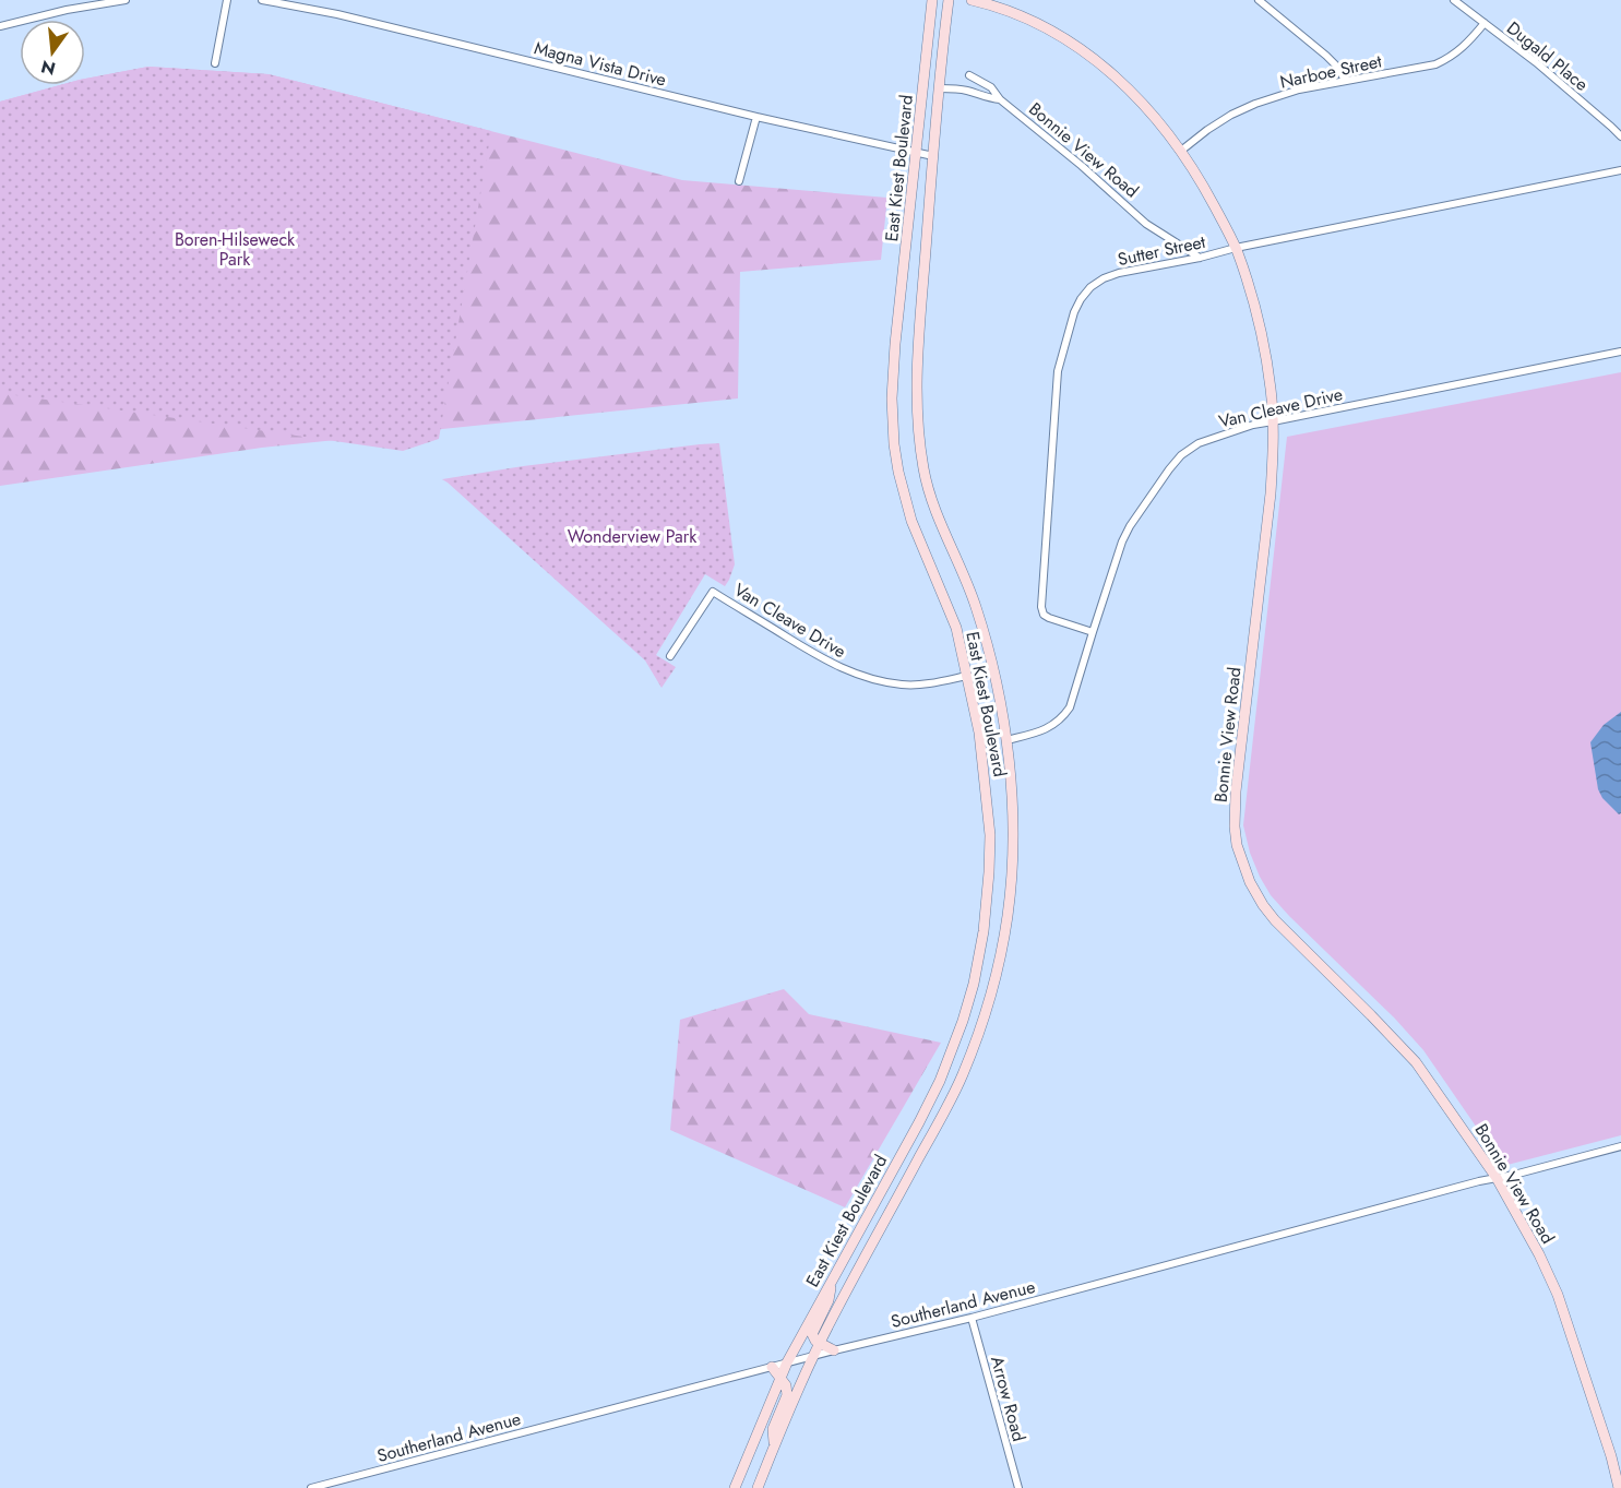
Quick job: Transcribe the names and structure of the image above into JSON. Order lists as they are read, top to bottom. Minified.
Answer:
{"streets":{"main road":["Bonnie View Road","East Kiest Boulevard"],"street":["Dugald Place","Magna Vista Drive","Narboe Street","Sutter Street","Van Cleave Drive","Southerland Avenue","Arrow Road"]},"crossings":[["Dugald Place","Narboe Street"],["Magna Vista Drive","East Kiest Boulevard"],["Narboe Street","Bonnie View Road"],["Bonnie View Road","East Kiest Boulevard"],["Bonnie View Road","Sutter Street"],["Bonnie View Road","Van Cleave Drive"],["Bonnie View Road","Southerland Avenue"],["East Kiest Boulevard","Van Cleave Drive"],["East Kiest Boulevard","Southerland Avenue"],["Sutter Street","Van Cleave Drive"],["Southerland Avenue","Arrow Road"]],"parks":["Boren-Hilseweck Park","Wonderview Park"],"north":"bottom"}
